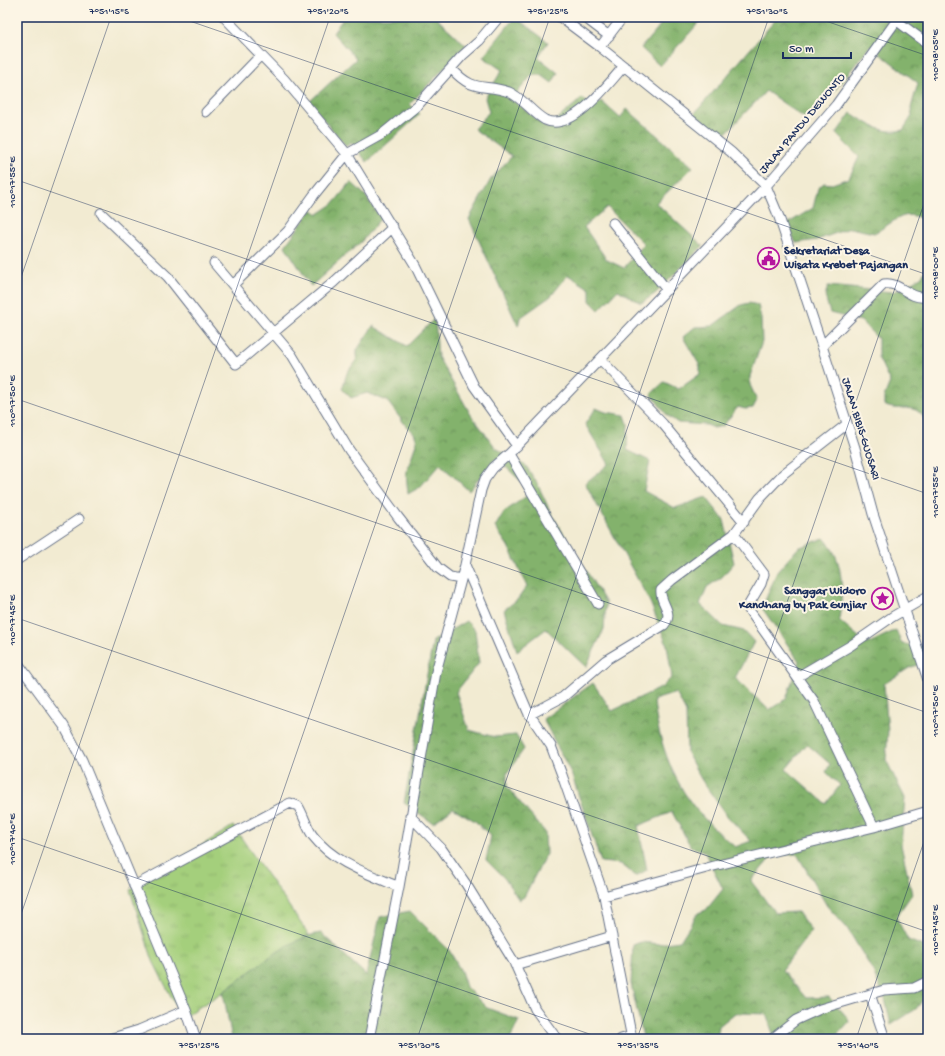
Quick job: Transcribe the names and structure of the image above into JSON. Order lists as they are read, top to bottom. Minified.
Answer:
{"streets":{"street":["JALAN PANDU DEWONTO","JALAN BIBIS-GUOSARI"]},"crossings":[["JALAN PANDU DEWONTO","JALAN BIBIS-GUOSARI"]],"places":{"public building":["Sekretariat Desa Wisata Krebet Pajangan"],"place":["Sanggar Widoro Kandhang by Pak Gunjiar"]},"scale_bar":"50 m","coordinates":["7°51'15\"S","7°51'20\"S","7°51'25\"S","7°51'30\"S","110°18'05\"E","110°17'55\"E","110°18'00\"E","110°17'50\"E","110°17'45\"E","110°17'40\"E","7°51'35\"S","7°51'40\"S"]}
